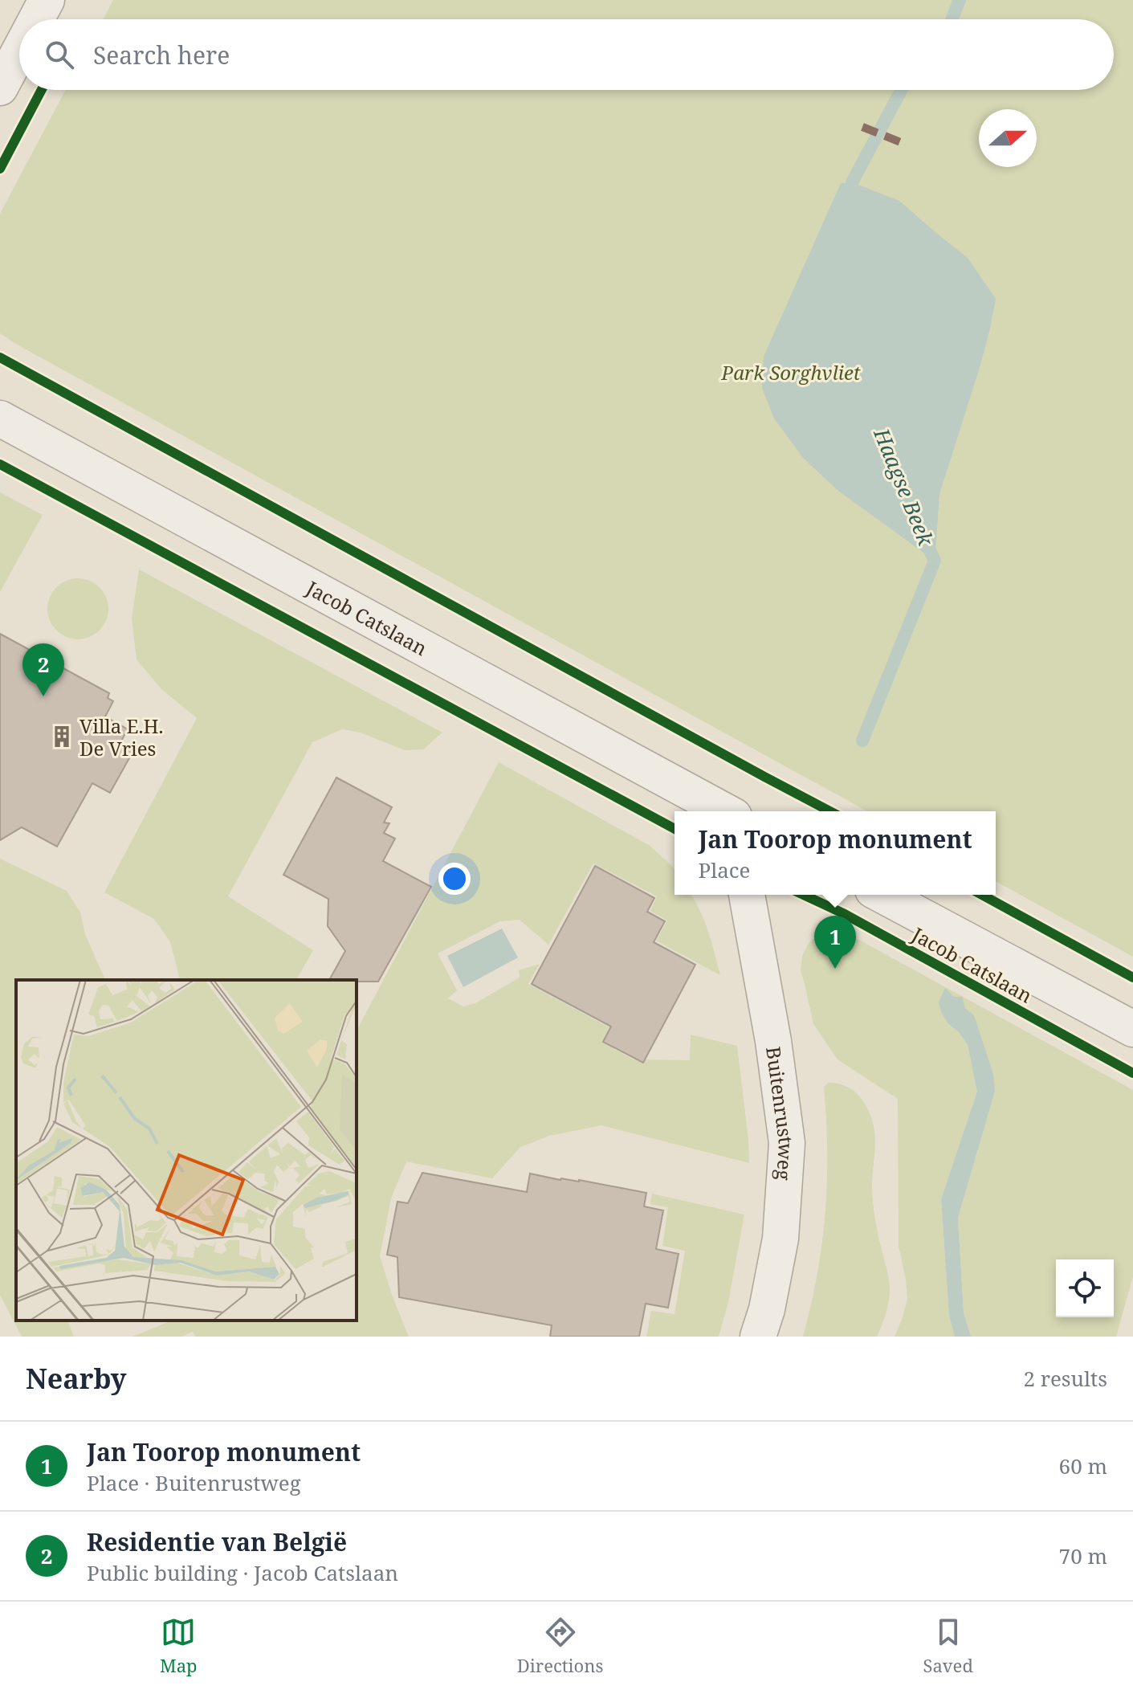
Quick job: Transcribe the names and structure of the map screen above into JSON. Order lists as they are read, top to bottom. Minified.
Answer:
{"streets":{"street":["Jacob Catslaan","Buitenrustweg"]},"water":["Haagse Beek"],"parks":["Park Sorghvliet"],"places":{"building":["Villa E.H. De Vries"]},"north":"right","page":{"search":"Search here","pins":["2","1"],"popup":["Jan Toorop monument","Place"],"heading":["Nearby","2 results"],"list":[{"mark":"1","name":"Jan Toorop monument","note":"Place · Buitenrustweg","value":"60 m"},{"mark":"2","name":"Residentie van België","note":"Public building · Jacob Catslaan","value":"70 m"}],"nav":["Map","Directions","Saved"]}}
